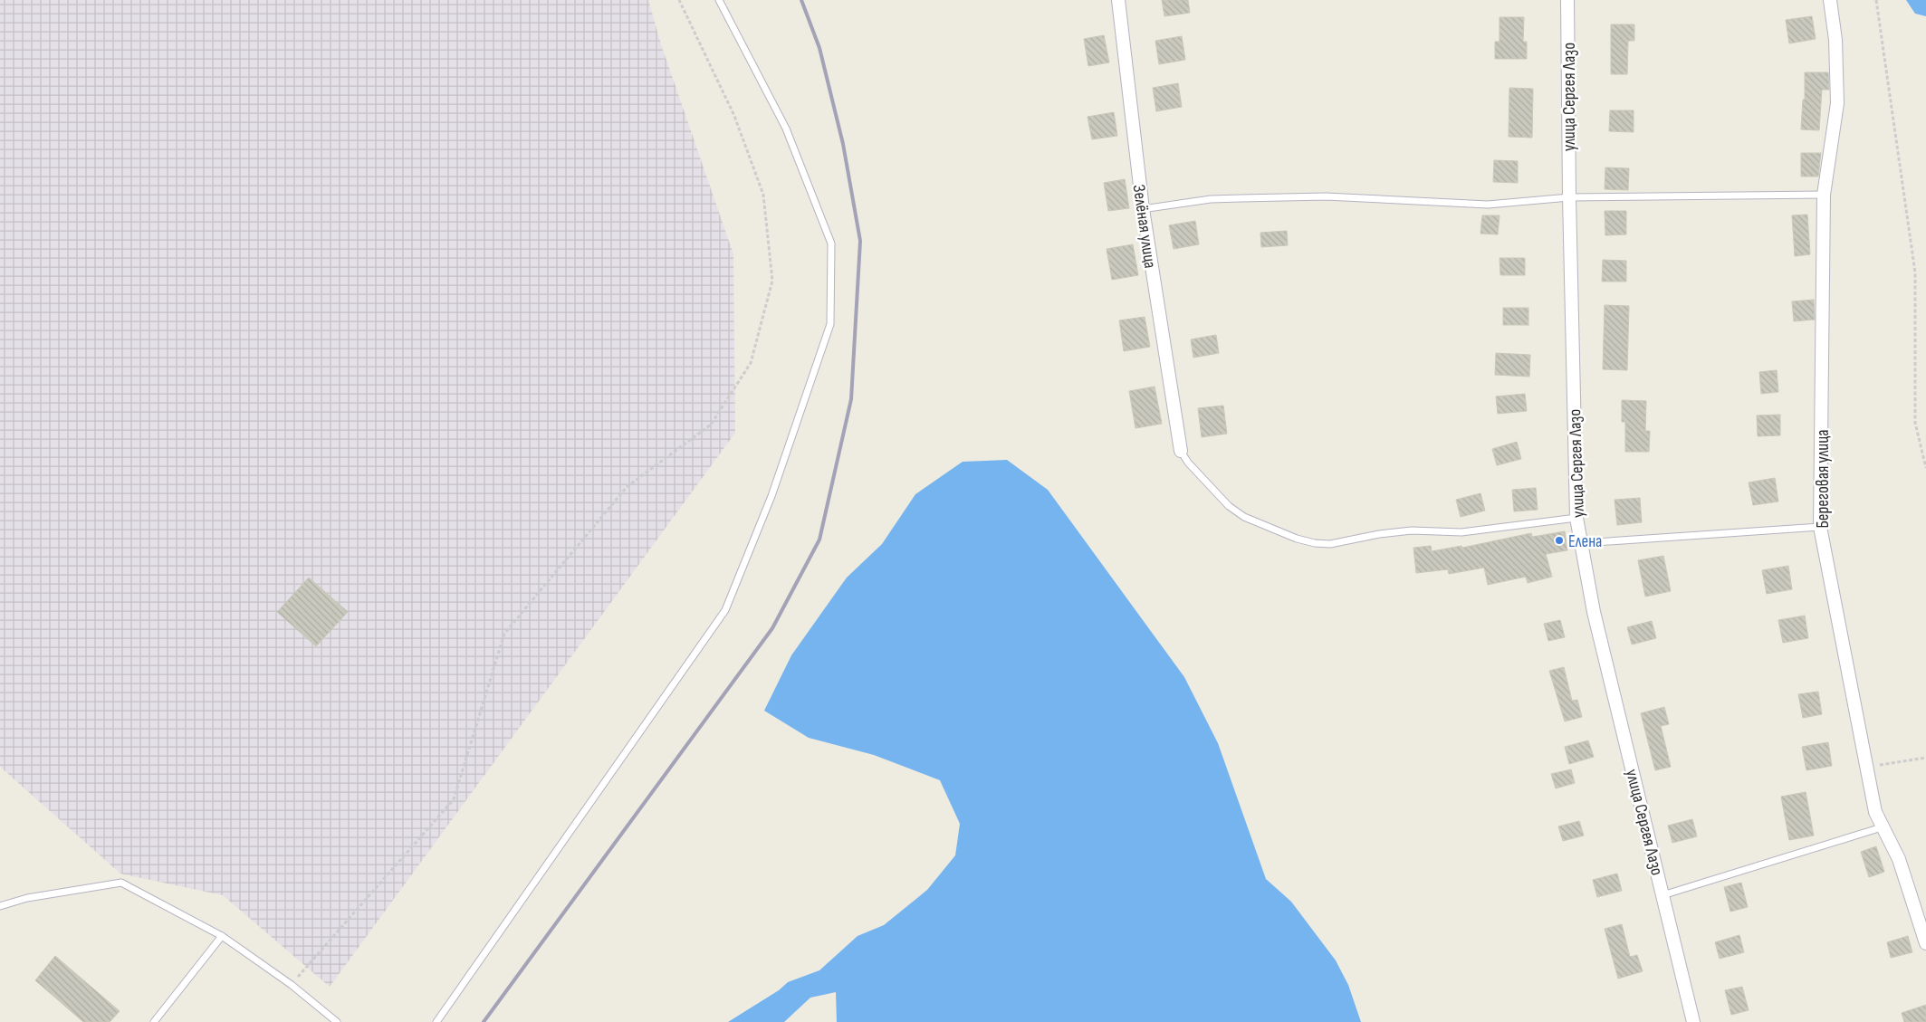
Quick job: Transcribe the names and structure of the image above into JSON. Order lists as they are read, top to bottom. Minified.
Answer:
{"streets":{"street":["улица Сергея Лазо","Зелёная улица","Береговая улица"]},"places":["Елена"]}
